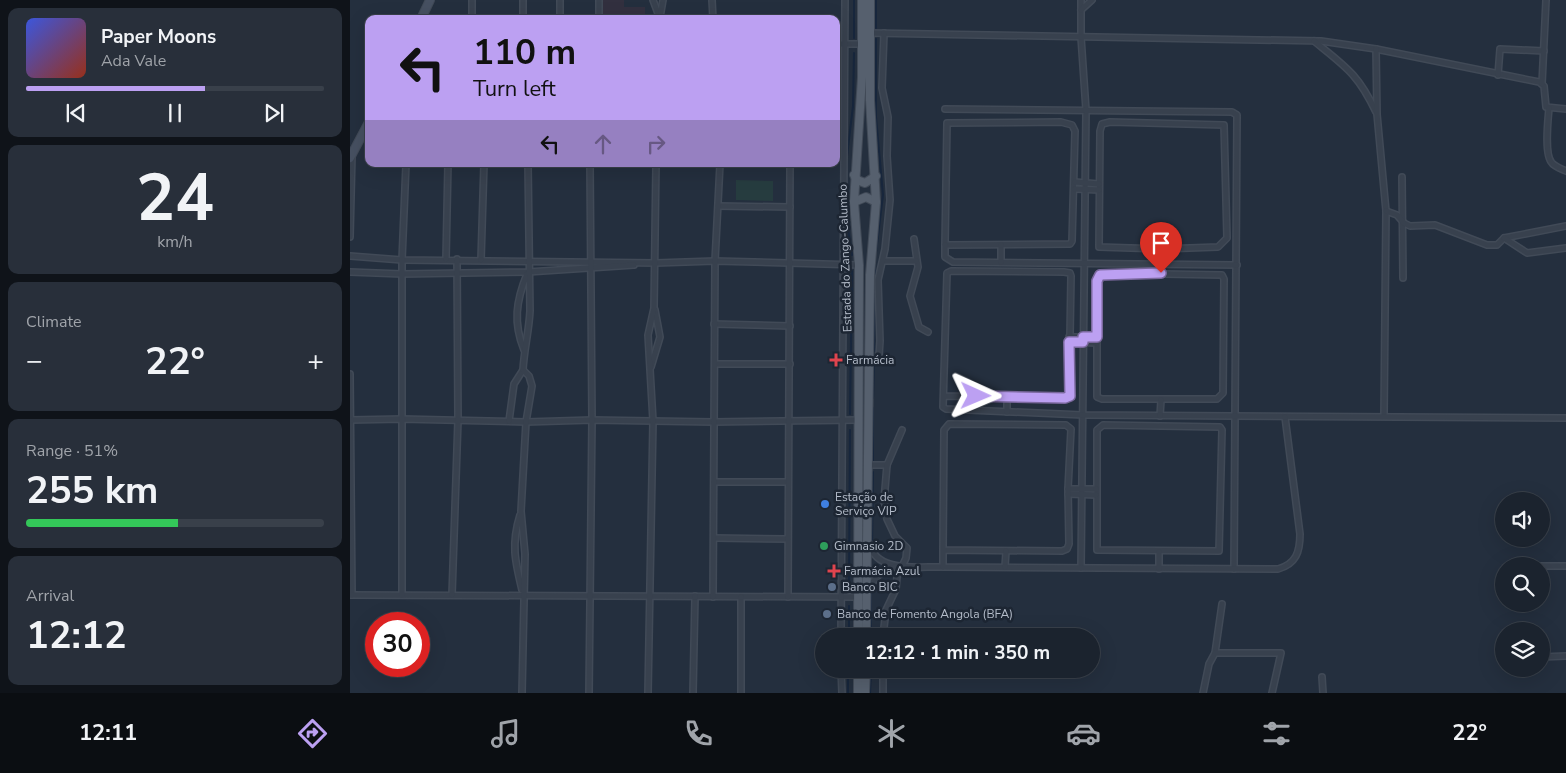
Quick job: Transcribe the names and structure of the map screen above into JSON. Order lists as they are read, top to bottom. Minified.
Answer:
{"streets":{"main road":["Estrada do Zango-Calumbo"]},"places":{"health":["Farmácia","Farmácia Azul"],"other":["Estação de Serviço VIP","Gimnasio 2D","Banco BIC","Banco de Fomento Angola (BFA)"]},"page":{"turn":["110 m","Turn left"],"song":["Paper Moons","Ada Vale"],"tile":[["24","km/h"],"Climate",["Range · 51%","255 km"],["Arrival","12:12"]],"heat":["−","22°","+"],"limit":"30","trip":"12:12 · 1 min · 350 m","tabs":["12:11","22°"]}}
